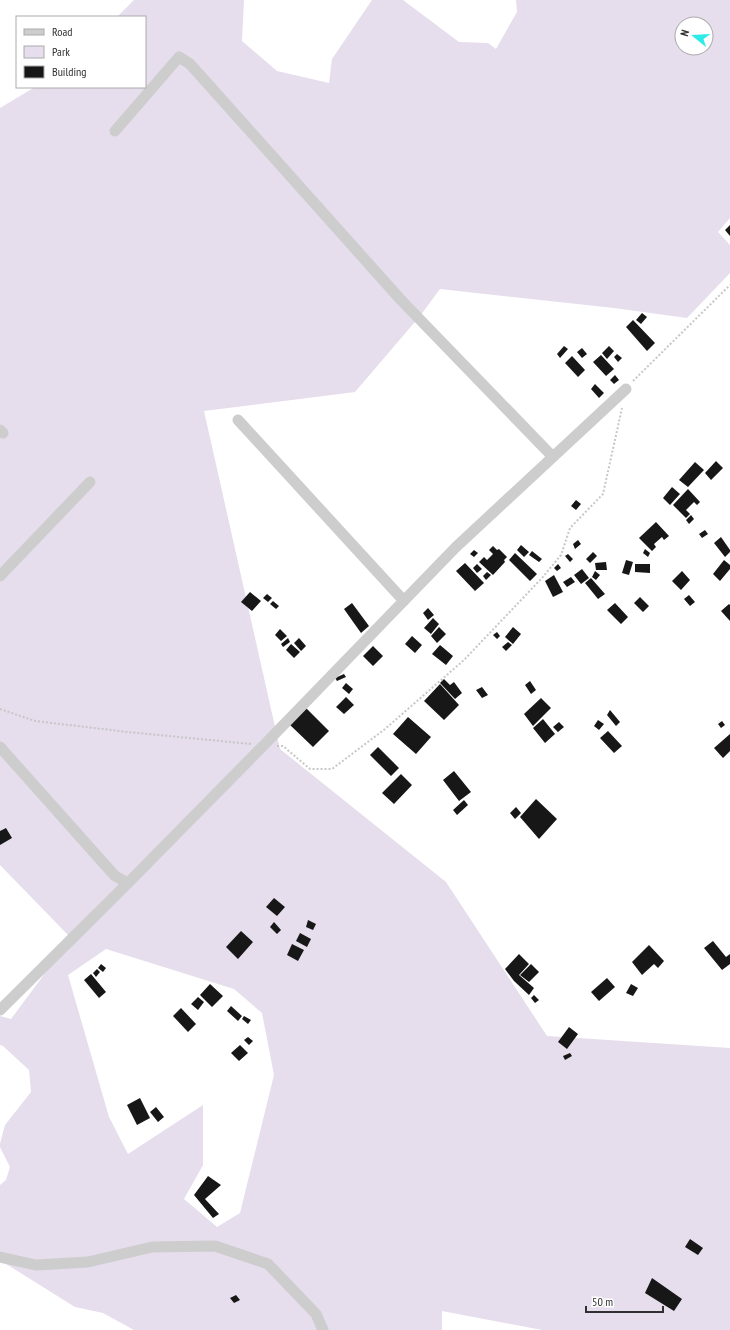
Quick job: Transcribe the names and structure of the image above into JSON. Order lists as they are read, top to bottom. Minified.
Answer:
{"legend":["Road","Park","Building"],"scale_bar":"50 m","north":"left"}
